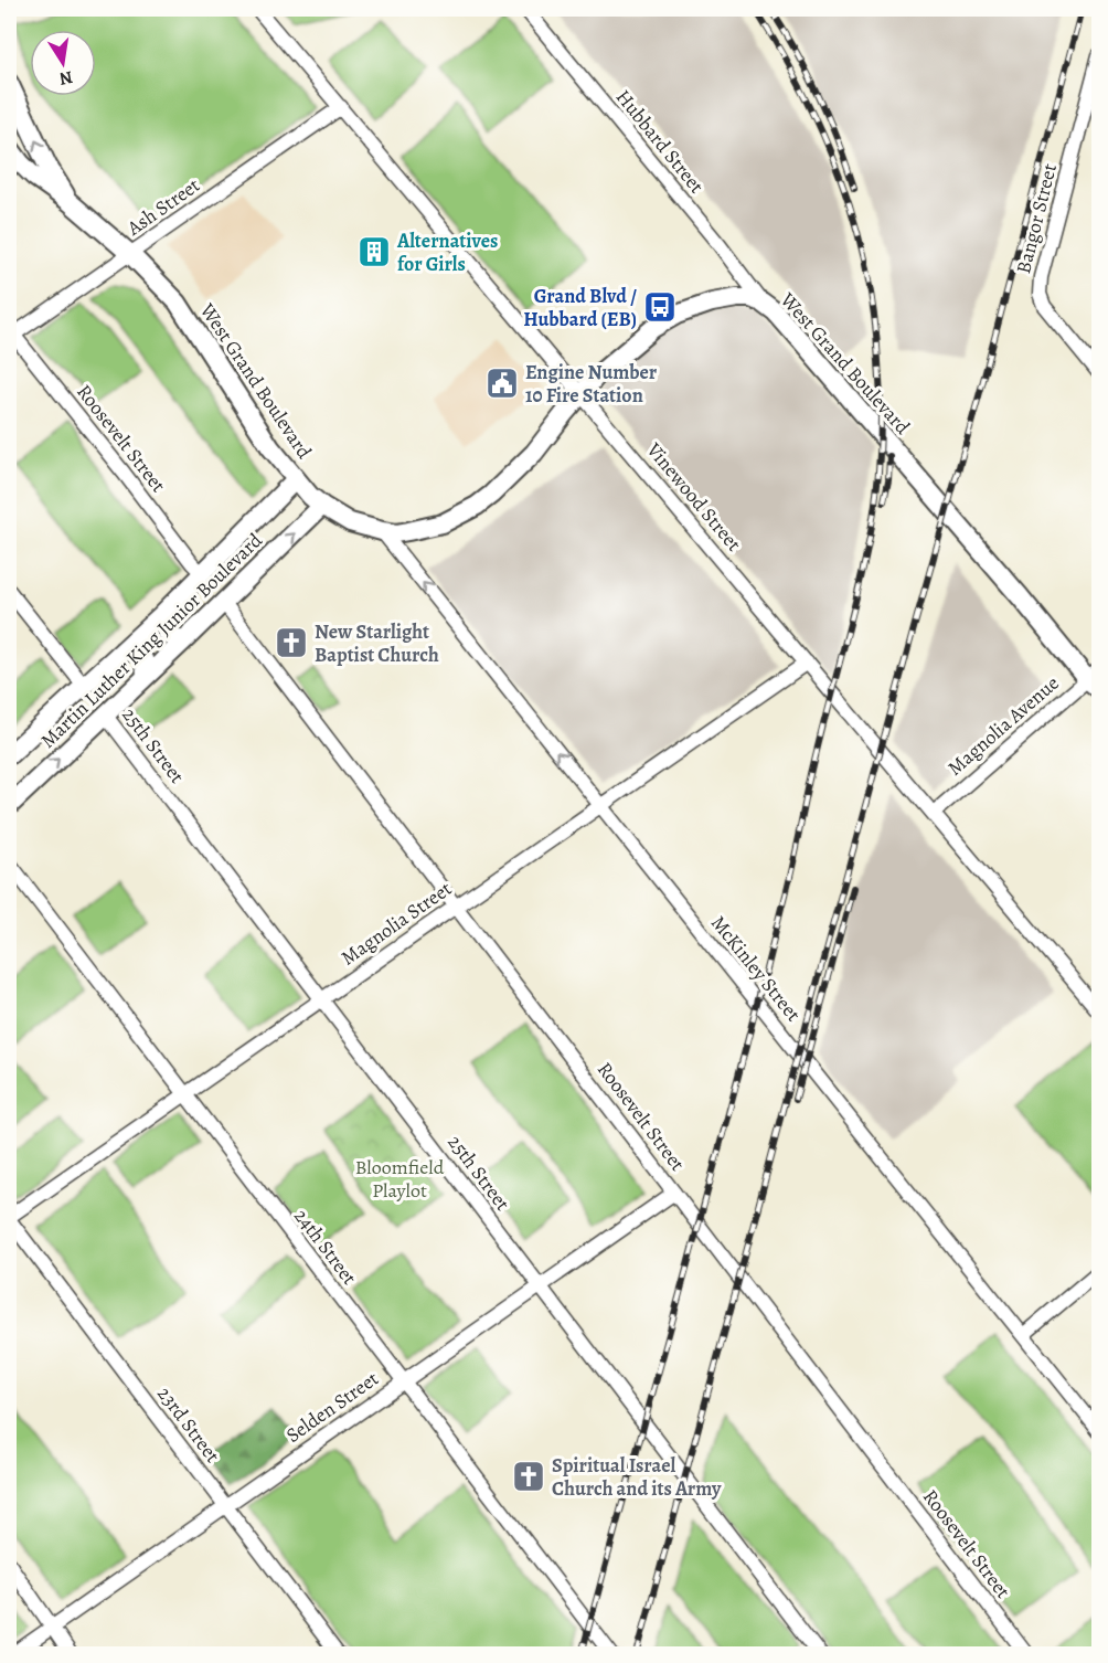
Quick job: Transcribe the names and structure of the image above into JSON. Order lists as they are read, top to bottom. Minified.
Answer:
{"streets":{"main road":["West Grand Boulevard","Martin Luther King Junior Boulevard"],"street":["Hubbard Street","Ash Street","Bangor Street","Roosevelt Street","Vinewood Street","Magnolia Avenue","25th Street","Magnolia Street","McKinley Street","24th Street","Selden Street","23rd Street"]},"crossings":[["Hubbard Street","West Grand Boulevard"],["Ash Street","West Grand Boulevard"],["Ash Street","Roosevelt Street"],["Ash Street","Vinewood Street"],["West Grand Boulevard","Vinewood Street"],["West Grand Boulevard","Martin Luther King Junior Boulevard"],["West Grand Boulevard","Magnolia Avenue"],["West Grand Boulevard","McKinley Street"],["Roosevelt Street","Martin Luther King Junior Boulevard"],["Roosevelt Street","Magnolia Street"],["Roosevelt Street","Selden Street"],["Vinewood Street","Magnolia Avenue"],["Vinewood Street","Magnolia Street"],["Martin Luther King Junior Boulevard","25th Street"],["25th Street","Magnolia Street"],["25th Street","Selden Street"],["Magnolia Street","McKinley Street"],["Magnolia Street","24th Street"],["Magnolia Street","23rd Street"],["24th Street","Selden Street"],["Selden Street","23rd Street"]],"parks":["Bloomfield Playlot"],"places":{"building":["Alternatives for Girls"],"bus stop":["Grand Blvd / Hubbard (EB)"],"public building":["Engine Number 10 Fire Station"],"church":["New Starlight Baptist Church","Spiritual Israel Church and its Army"]},"north":"bottom"}
